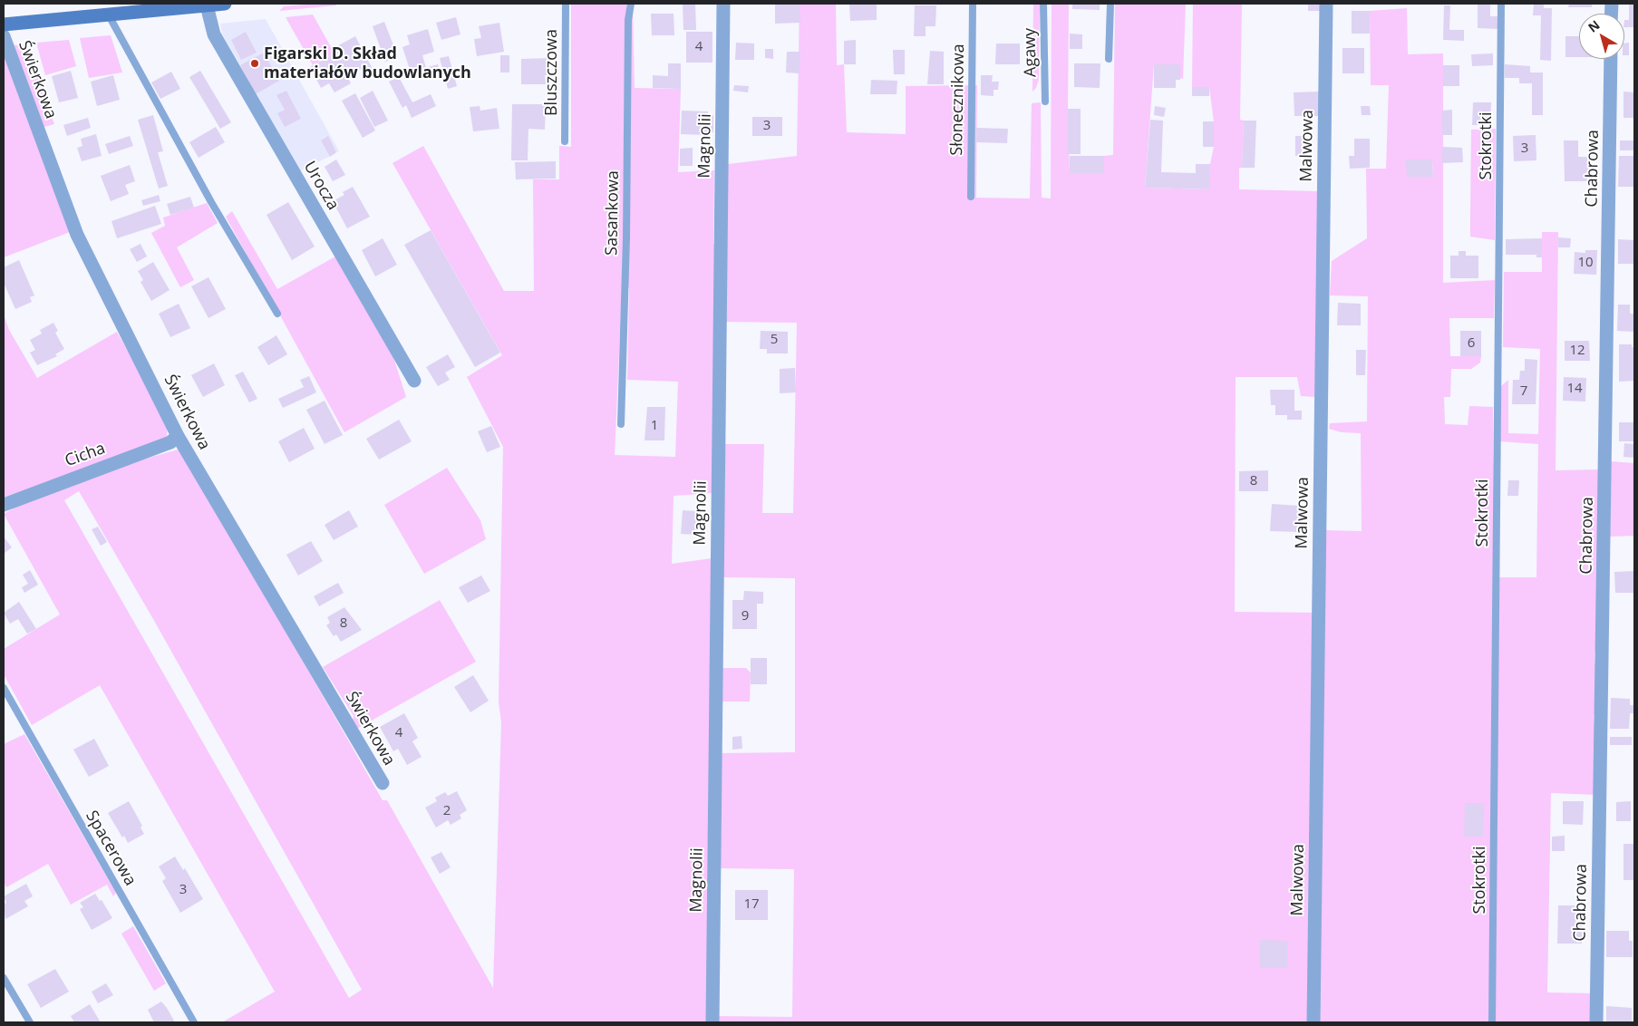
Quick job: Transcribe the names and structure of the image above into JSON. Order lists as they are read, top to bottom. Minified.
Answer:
{"streets":{"street":["Świerkowa","Magnolii","Malwowa","Chabrowa","Urocza","Cicha"],"lane":["Agawy","Bluszczowa","Słonecznikowa","Stokrotki","Sasankowa","Spacerowa"]},"crossings":[["Świerkowa","Cicha"]],"places":["Figarski D. Skład materiałów budowlanych"],"house_numbers":["4","3","3","10","5","6","12","14","7","1","8","9","8","4","2","3","17"],"north":"top left"}
